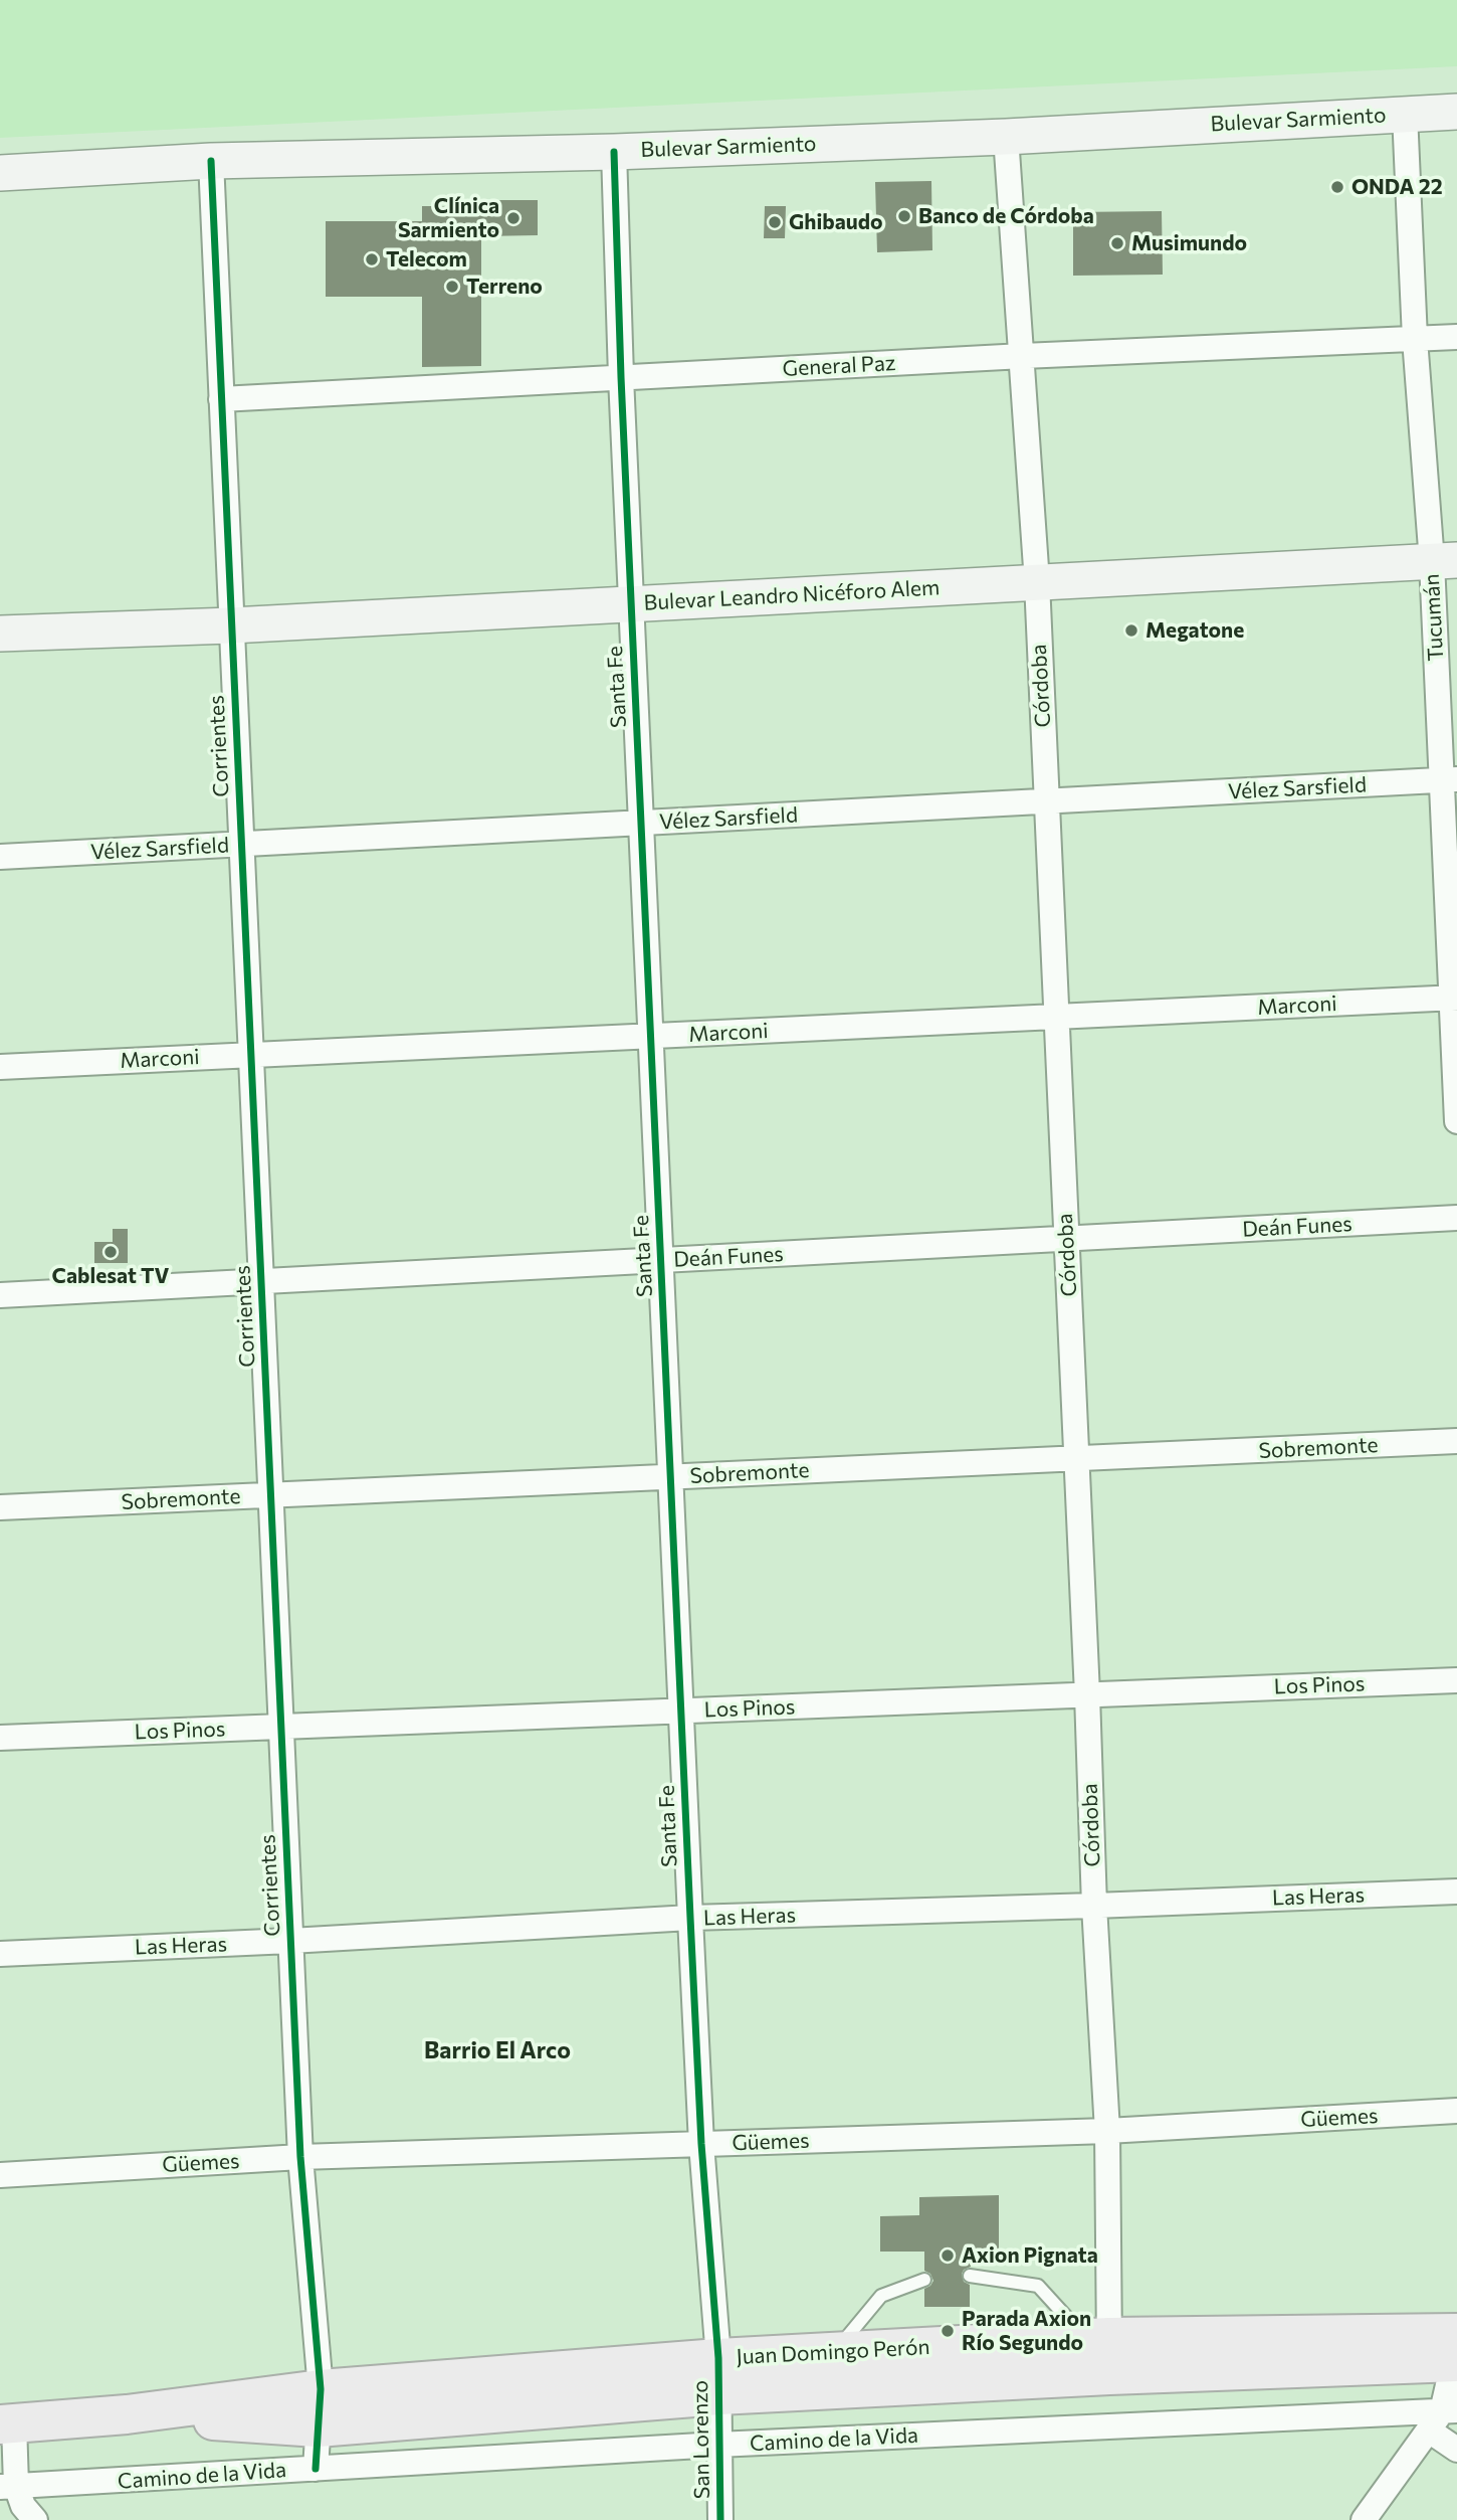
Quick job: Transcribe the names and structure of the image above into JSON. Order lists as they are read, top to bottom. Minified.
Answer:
{"streets":{"main road":["Juan Domingo Perón"],"street":["Bulevar Sarmiento","General Paz","Bulevar Leandro Nicéforo Alem","Tucumán","Córdoba","Santa Fe","Corrientes","Vélez Sarsfield","Marconi","Deán Funes","Sobremonte","Los Pinos","Las Heras","Güemes","San Lorenzo","Camino de la Vida"]},"crossings":[["Bulevar Sarmiento","Tucumán"],["Bulevar Sarmiento","Córdoba"],["Bulevar Sarmiento","Santa Fe"],["Bulevar Sarmiento","Corrientes"],["General Paz","Tucumán"],["General Paz","Córdoba"],["General Paz","Santa Fe"],["General Paz","Corrientes"],["Bulevar Leandro Nicéforo Alem","Tucumán"],["Bulevar Leandro Nicéforo Alem","Córdoba"],["Bulevar Leandro Nicéforo Alem","Santa Fe"],["Bulevar Leandro Nicéforo Alem","Corrientes"],["Tucumán","Vélez Sarsfield"],["Tucumán","Marconi"],["Córdoba","Vélez Sarsfield"],["Córdoba","Marconi"],["Córdoba","Deán Funes"],["Córdoba","Sobremonte"],["Córdoba","Los Pinos"],["Córdoba","Las Heras"],["Córdoba","Güemes"],["Córdoba","Juan Domingo Perón"],["Santa Fe","Vélez Sarsfield"],["Santa Fe","Marconi"],["Santa Fe","Deán Funes"],["Santa Fe","Sobremonte"],["Santa Fe","Los Pinos"],["Santa Fe","Las Heras"],["Santa Fe","Güemes"],["Santa Fe","Juan Domingo Perón"],["Santa Fe","San Lorenzo"],["Corrientes","Vélez Sarsfield"],["Corrientes","Marconi"],["Corrientes","Deán Funes"],["Corrientes","Sobremonte"],["Corrientes","Los Pinos"],["Corrientes","Las Heras"],["Corrientes","Güemes"],["Corrientes","Juan Domingo Perón"],["Corrientes","Camino de la Vida"],["Juan Domingo Perón","San Lorenzo"],["San Lorenzo","Camino de la Vida"]],"districts":["Barrio El Arco"],"places":["ONDA 22","Banco de Córdoba","Clínica Sarmiento","Ghibaudo","Musimundo","Telecom","Terreno","Megatone","Cablesat TV","Axion Pignata","Parada Axion Río Segundo"]}
